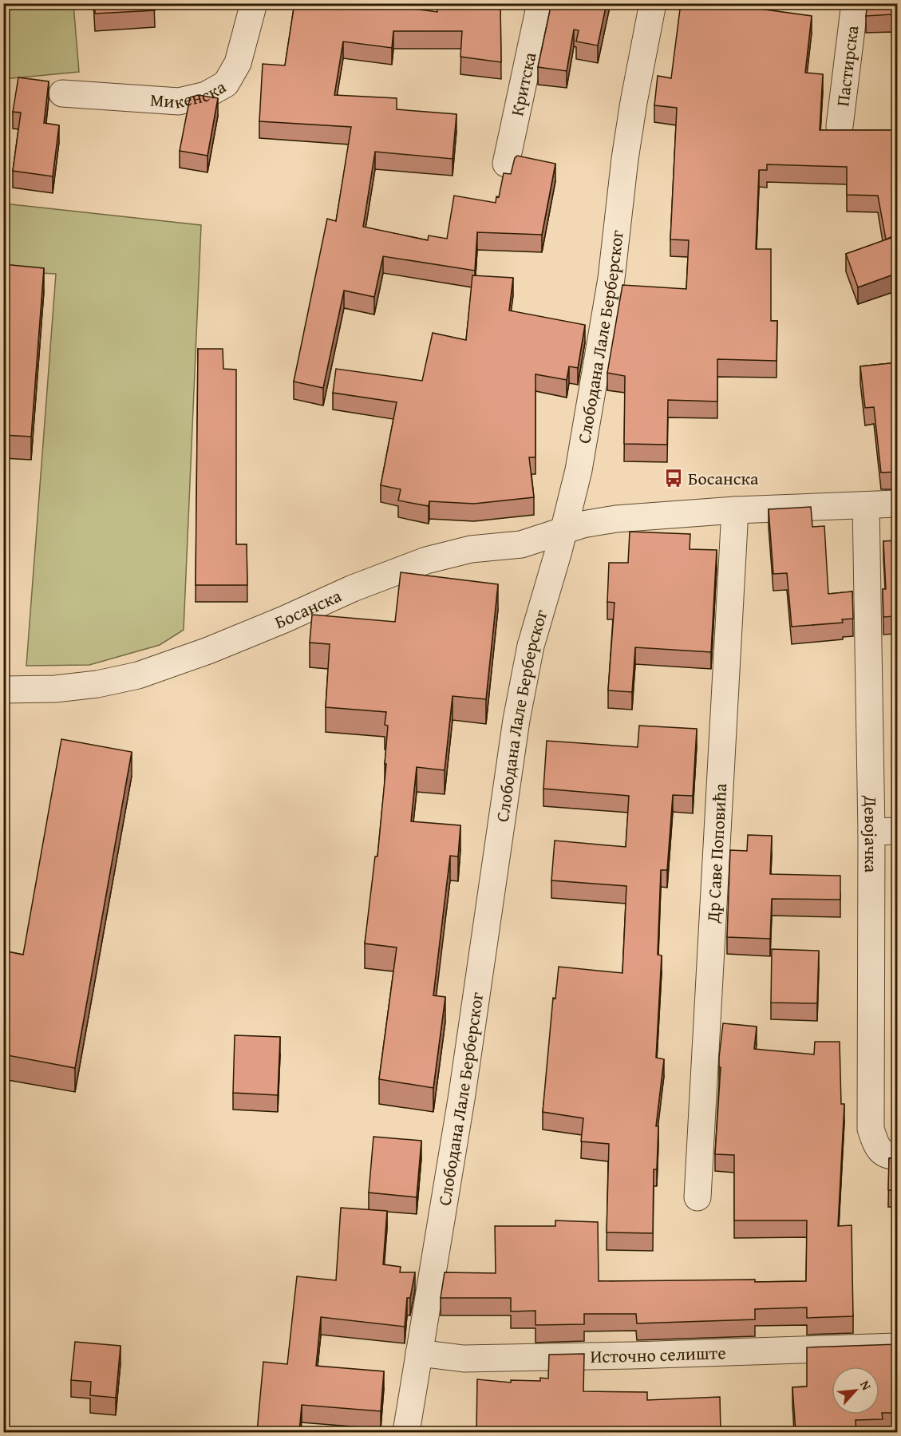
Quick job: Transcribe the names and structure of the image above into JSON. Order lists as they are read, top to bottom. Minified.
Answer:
{"streets":{"street":["Пастирска","Критска","Микенска","Слободана Лале Берберског","Босанска","Девојачка","Др Саве Поповића","Источно селиште"]},"crossings":[["Слободана Лале Берберског","Босанска"],["Слободана Лале Берберског","Источно селиште"],["Босанска","Девојачка"],["Босанска","Др Саве Поповића"]],"places":{"bus stop":["Босанска"]},"north":"top right"}
